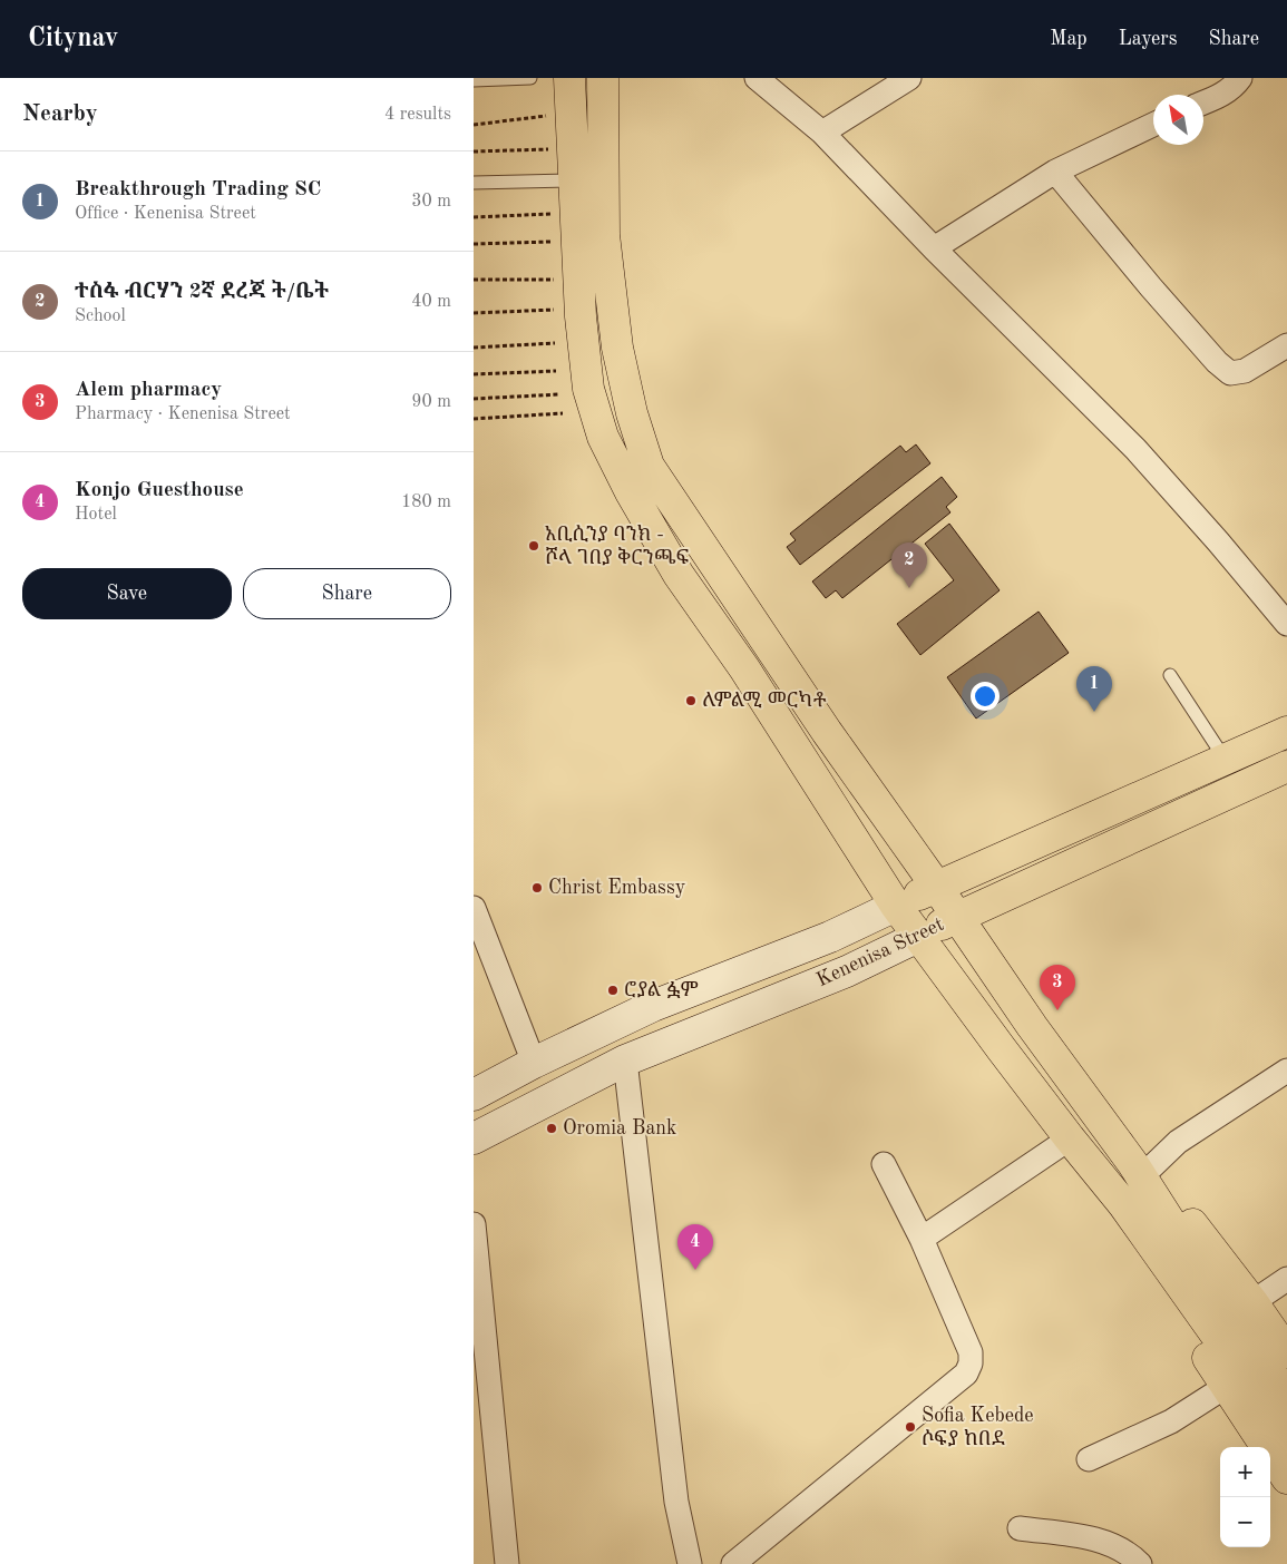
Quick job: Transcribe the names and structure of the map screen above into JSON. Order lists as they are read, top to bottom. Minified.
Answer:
{"streets":{"main road":["Kenenisa Street"]},"places":["አቢሲንያ ባንክ - ሾላ ገበያ ቅርንጫፍ","ለምልሚ መርካቶ","Christ Embassy","ሮያል ፏም","Oromia Bank","Sofia Kebede ሶፍያ ከበደ"],"north":"top left","page":{"header":"Citynav","nav":["Map","Layers","Share"],"heading":["Nearby","4 results"],"list":[{"mark":"1","name":"Breakthrough Trading SC","note":"Office · Kenenisa Street","value":"30 m"},{"mark":"2","name":"ተስፋ ብርሃን 2ኛ ደረጃ ት/ቤት","note":"School","value":"40 m"},{"mark":"3","name":"Alem pharmacy","note":"Pharmacy · Kenenisa Street","value":"90 m"},{"mark":"4","name":"Konjo Guesthouse","note":"Hotel","value":"180 m"}],"pins":["2","1","3","4"],"buttons":["Save","Share"],"map_buttons":["+","−"]}}
